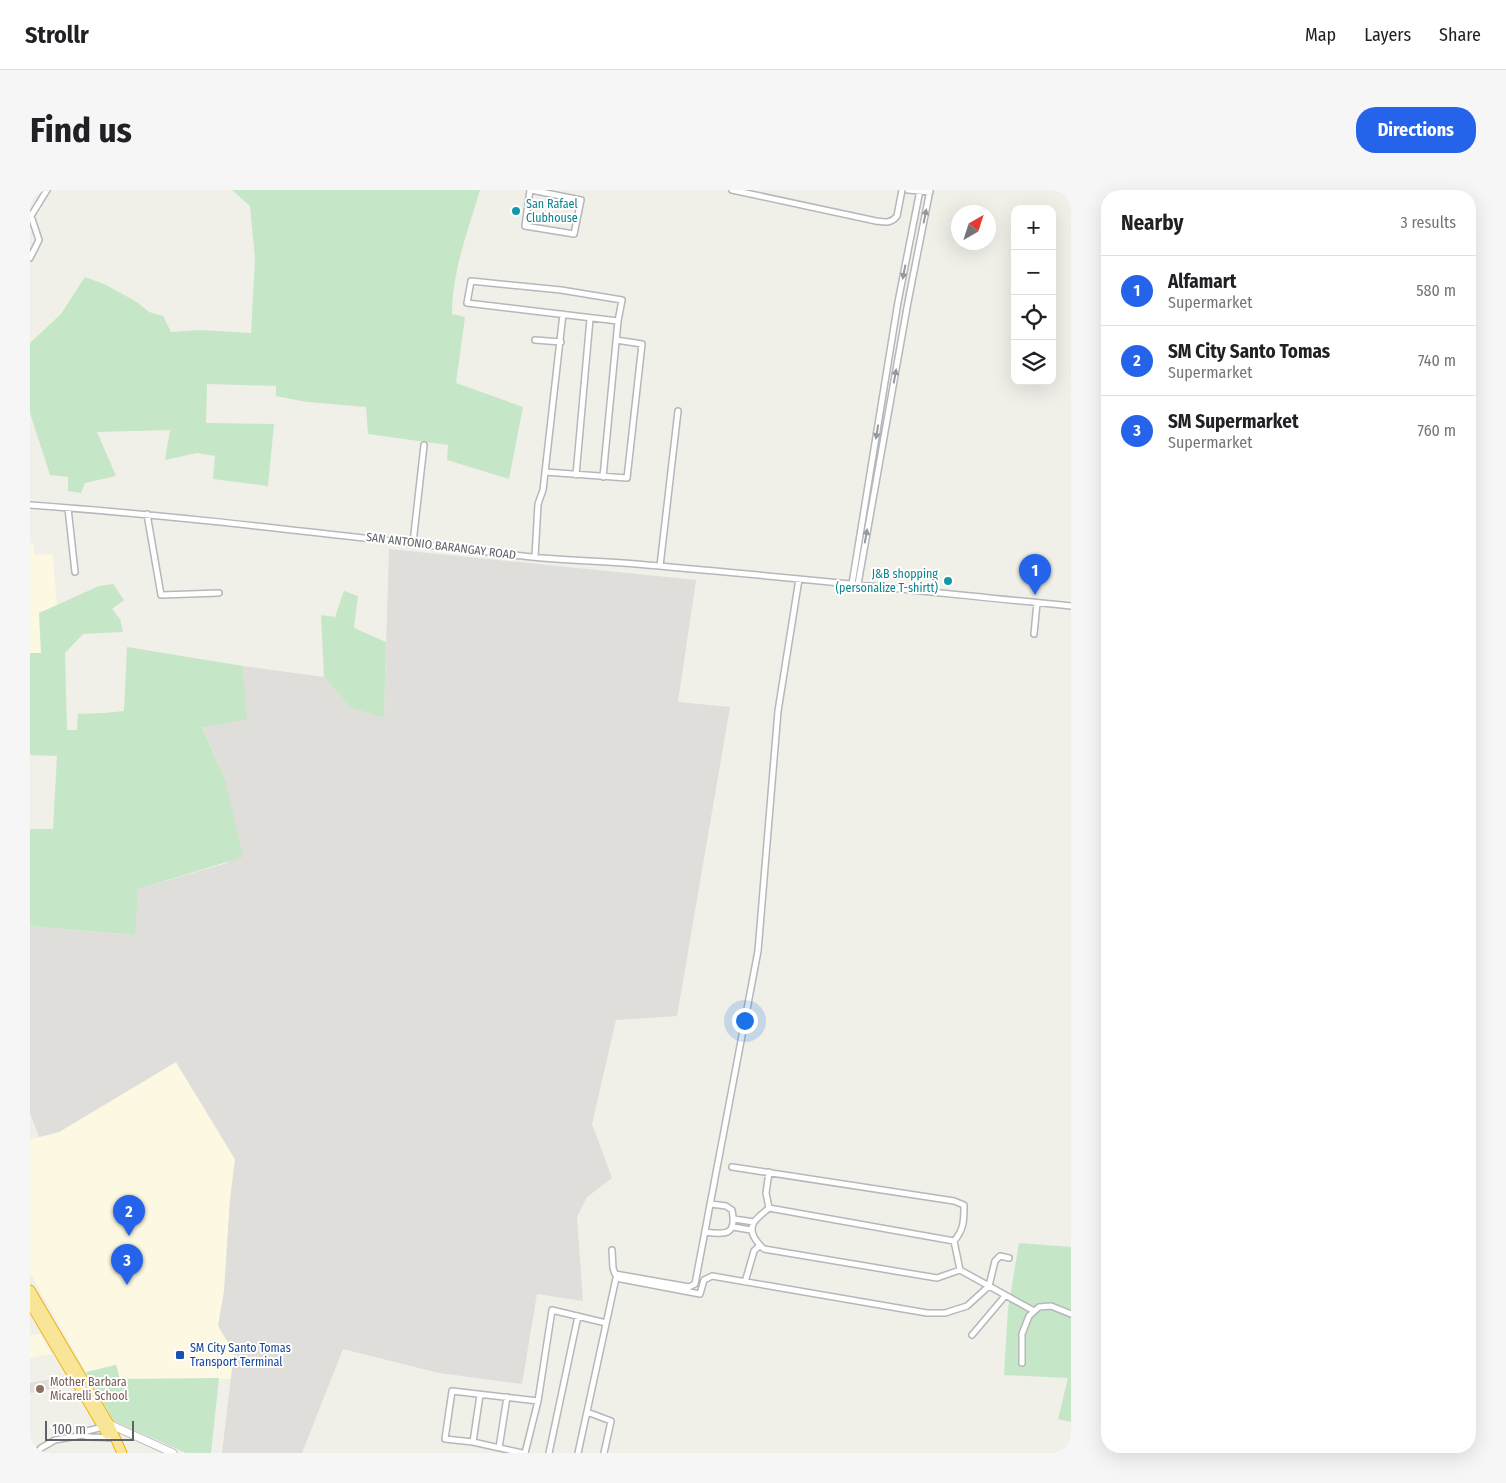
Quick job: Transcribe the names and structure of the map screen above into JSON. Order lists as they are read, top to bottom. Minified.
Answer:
{"streets":{"street":["SAN ANTONIO BARANGAY ROAD"]},"places":{"other":["San Rafael Clubhouse","J&B shopping (personalize T-shirtt)","Mother Barbara Micarelli School"],"transit":["SM City Santo Tomas Transport Terminal"]},"scale_bar":"100 m","north":"top right","page":{"header":"Strollr","nav":["Map","Layers","Share"],"buttons":"Directions","title":"Find us","heading":["Nearby","3 results"],"map_buttons":["+","−"],"list":[{"mark":"1","name":"Alfamart","note":"Supermarket","value":"580 m"},{"mark":"2","name":"SM City Santo Tomas","note":"Supermarket","value":"740 m"},{"mark":"3","name":"SM Supermarket","note":"Supermarket","value":"760 m"}],"pins":["1","2","3"],"scale":"100 m"}}
